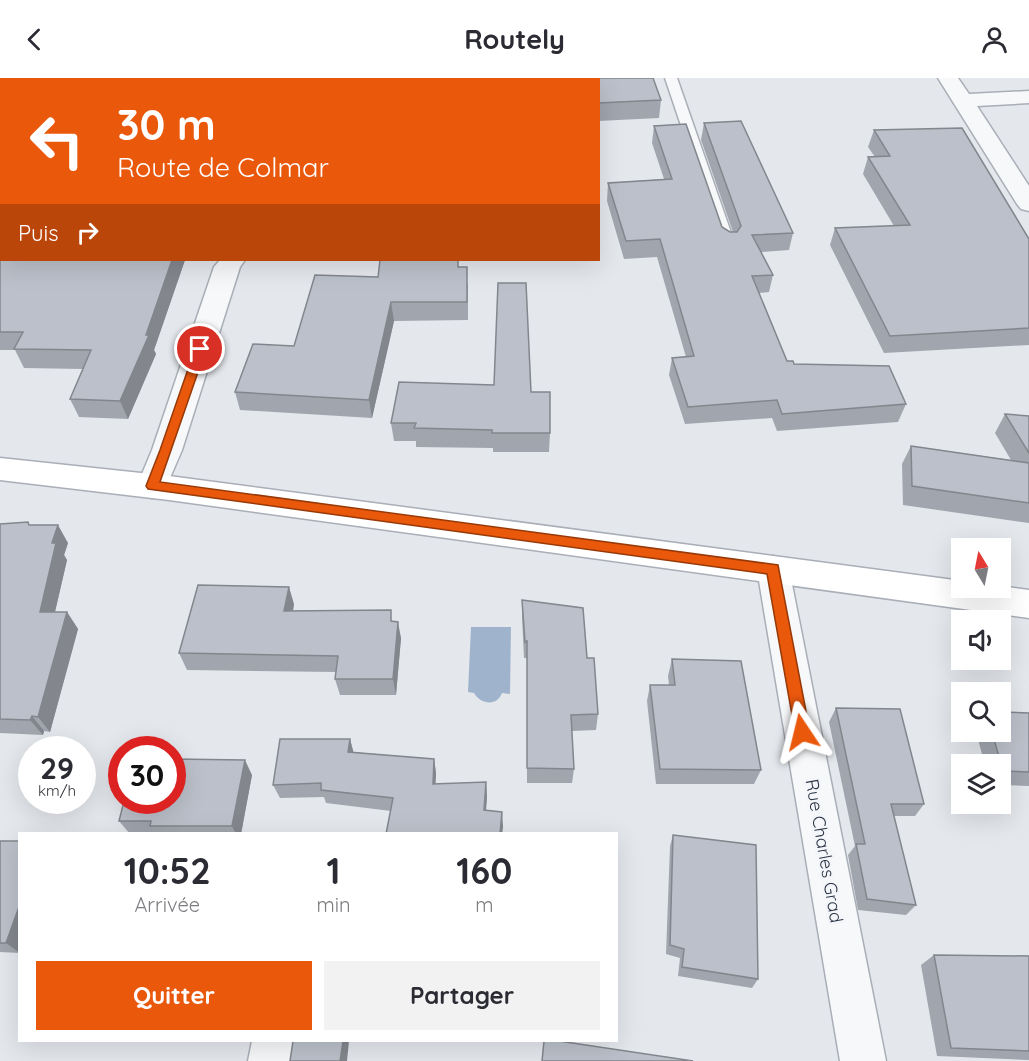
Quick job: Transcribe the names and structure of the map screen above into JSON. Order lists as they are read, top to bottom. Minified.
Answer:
{"streets":{"street":["Rue Charles Grad"]},"north":"top","page":{"header":"Routely","turn":["30 m","Route de Colmar"],"then":"Puis","speed":"29 km/h","limit":"30","eta":["10:52","Arrivée","1","min","160","m"],"buttons":["Quitter","Partager"]}}
